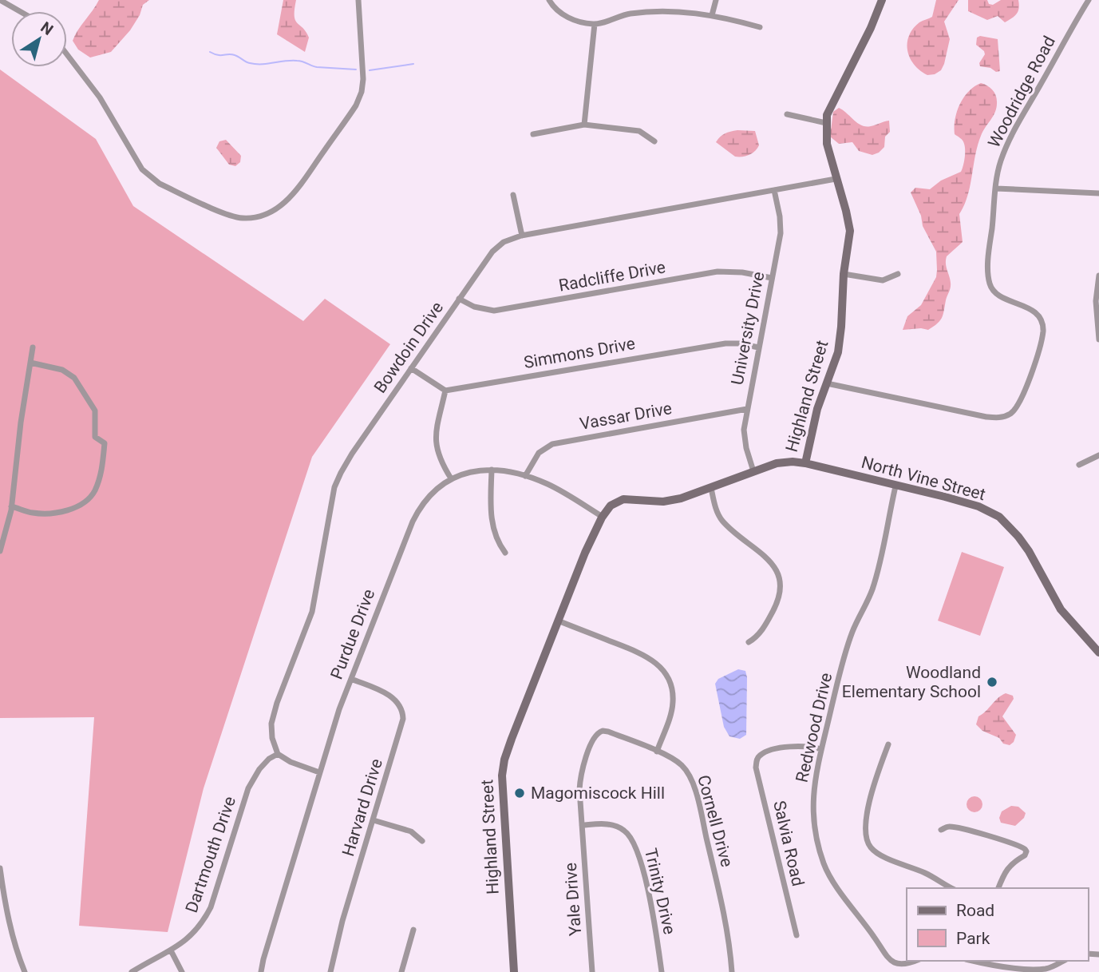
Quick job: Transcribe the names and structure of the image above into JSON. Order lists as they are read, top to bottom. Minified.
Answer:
{"streets":{"street":["Woodridge Road","Radcliffe Drive","University Drive","Bowdoin Drive","Simmons Drive","Highland Street","Vassar Drive","North Vine Street","Purdue Drive","Redwood Drive","Harvard Drive","Cornell Drive","Salvia Road","Dartmouth Drive","Trinity Drive","Yale Drive"]},"crossings":[["Woodridge Road","Highland Street"],["Radcliffe Drive","University Drive"],["Radcliffe Drive","Bowdoin Drive"],["University Drive","Bowdoin Drive"],["University Drive","Simmons Drive"],["University Drive","Highland Street"],["University Drive","Vassar Drive"],["Bowdoin Drive","Highland Street"],["Bowdoin Drive","Dartmouth Drive"],["Highland Street","North Vine Street"],["Highland Street","Purdue Drive"],["Vassar Drive","Purdue Drive"],["North Vine Street","Redwood Drive"],["Purdue Drive","Harvard Drive"],["Redwood Drive","Salvia Road"],["Cornell Drive","Trinity Drive"],["Cornell Drive","Yale Drive"],["Trinity Drive","Yale Drive"]],"places":["Woodland Elementary School","Magomiscock Hill"],"legend":["Road","Park"],"north":"top right"}
